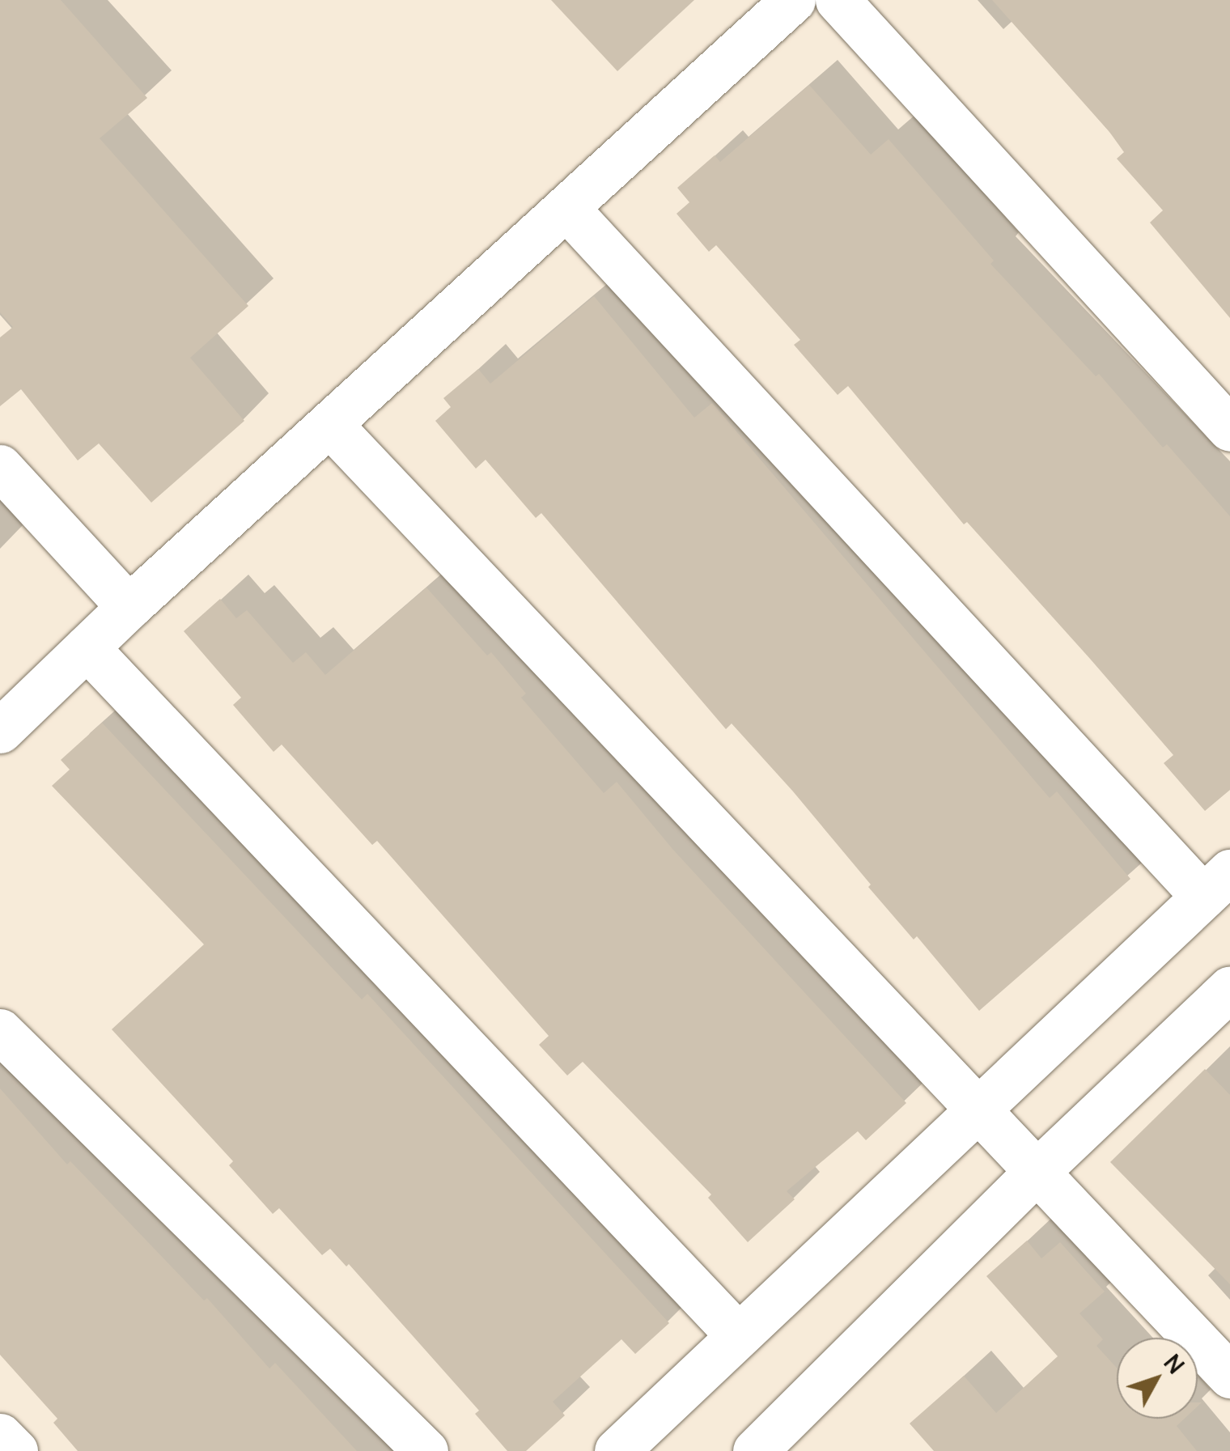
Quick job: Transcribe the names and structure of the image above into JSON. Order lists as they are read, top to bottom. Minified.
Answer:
{"north":"top right"}
